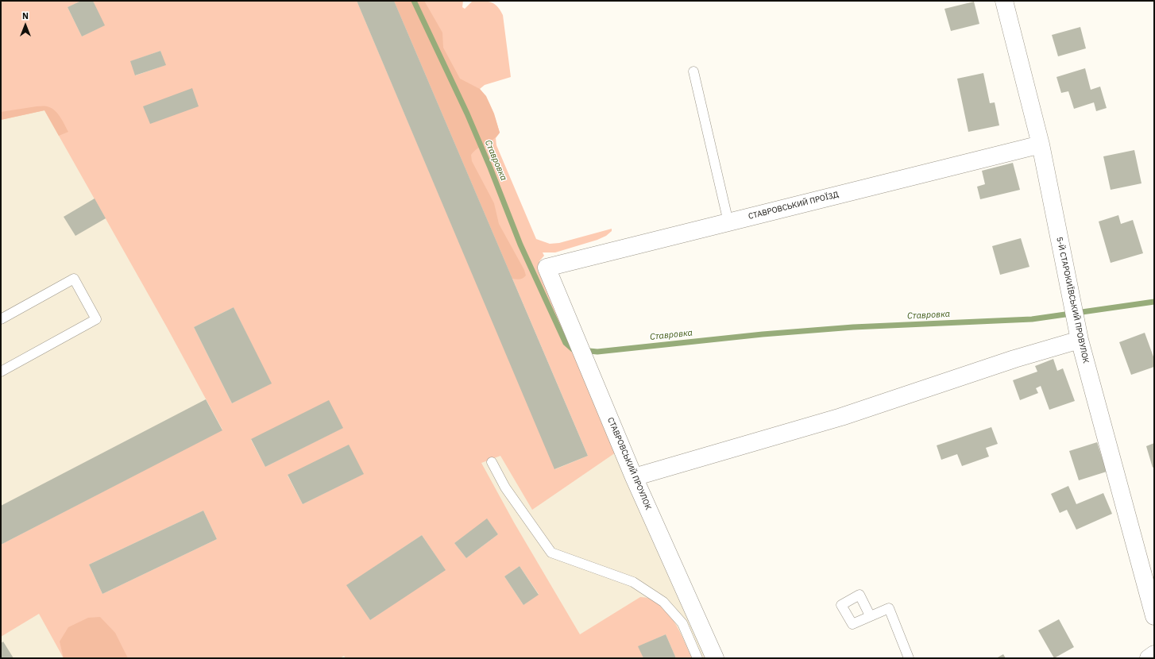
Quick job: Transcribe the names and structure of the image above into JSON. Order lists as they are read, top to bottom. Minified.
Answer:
{"streets":{"street":["СТАВРОВСЬКИЙ ПРОЇЗД","5-Й СТАРОКИЇВСЬКИЙ ПРОВУЛОК","СТАВРОВСЬКИЙ ПРОУЛОК"]},"crossings":[["СТАВРОВСЬКИЙ ПРОЇЗД","5-Й СТАРОКИЇВСЬКИЙ ПРОВУЛОК"],["СТАВРОВСЬКИЙ ПРОЇЗД","СТАВРОВСЬКИЙ ПРОУЛОК"]],"water":["Ставровка"],"north":"top"}
